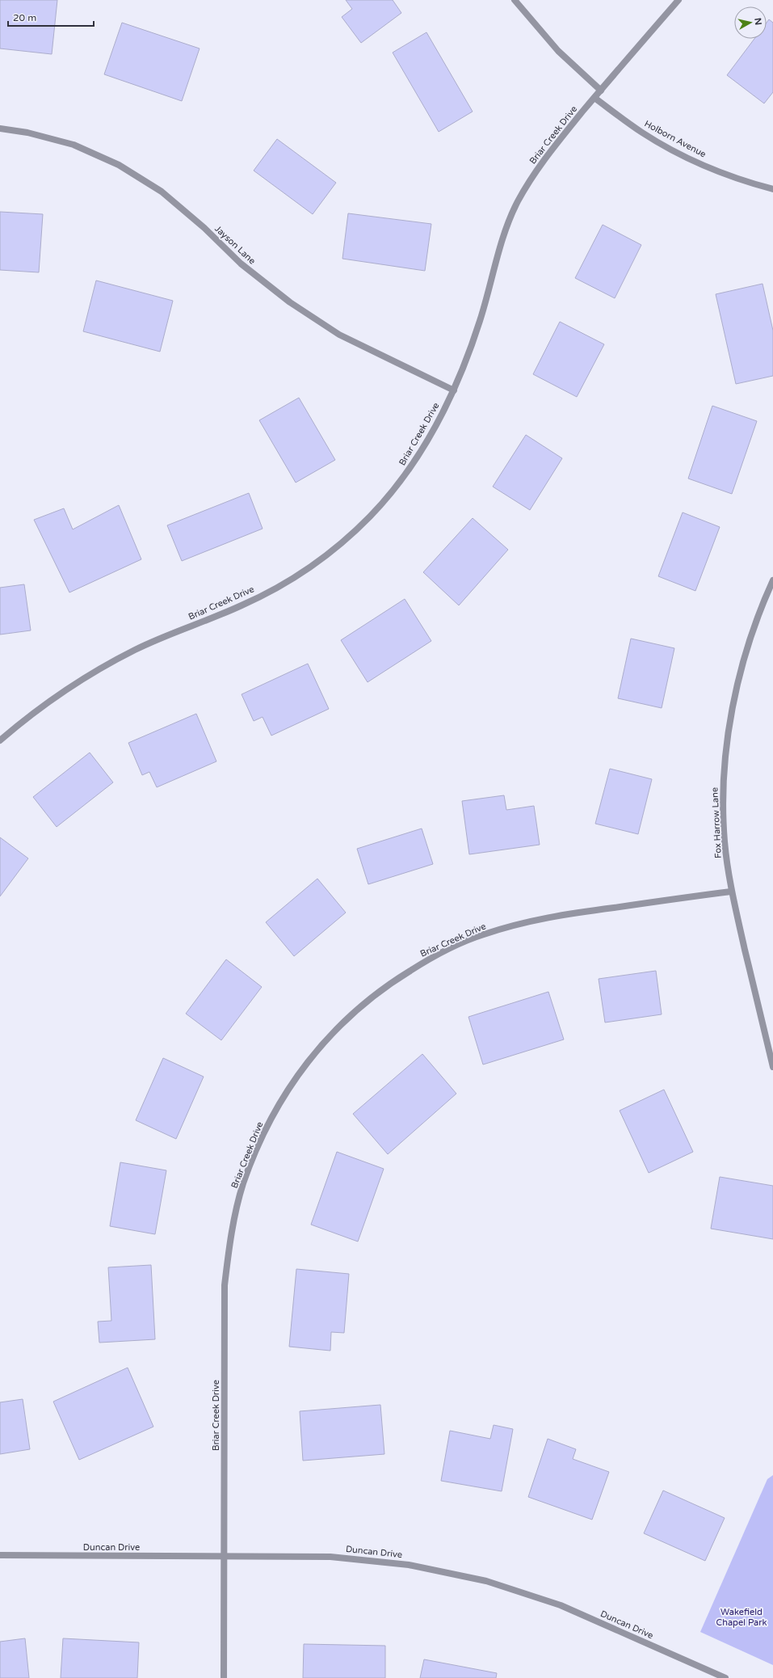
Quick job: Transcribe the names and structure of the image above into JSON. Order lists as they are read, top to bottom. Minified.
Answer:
{"streets":{"street":["Briar Creek Drive","Holborn Avenue","Jayson Lane","Fox Harrow Lane","Duncan Drive"]},"crossings":[["Briar Creek Drive","Holborn Avenue"],["Briar Creek Drive","Jayson Lane"],["Briar Creek Drive","Fox Harrow Lane"],["Briar Creek Drive","Duncan Drive"]],"parks":["Wakefield Chapel Park"],"scale_bar":"20 m","north":"right"}
